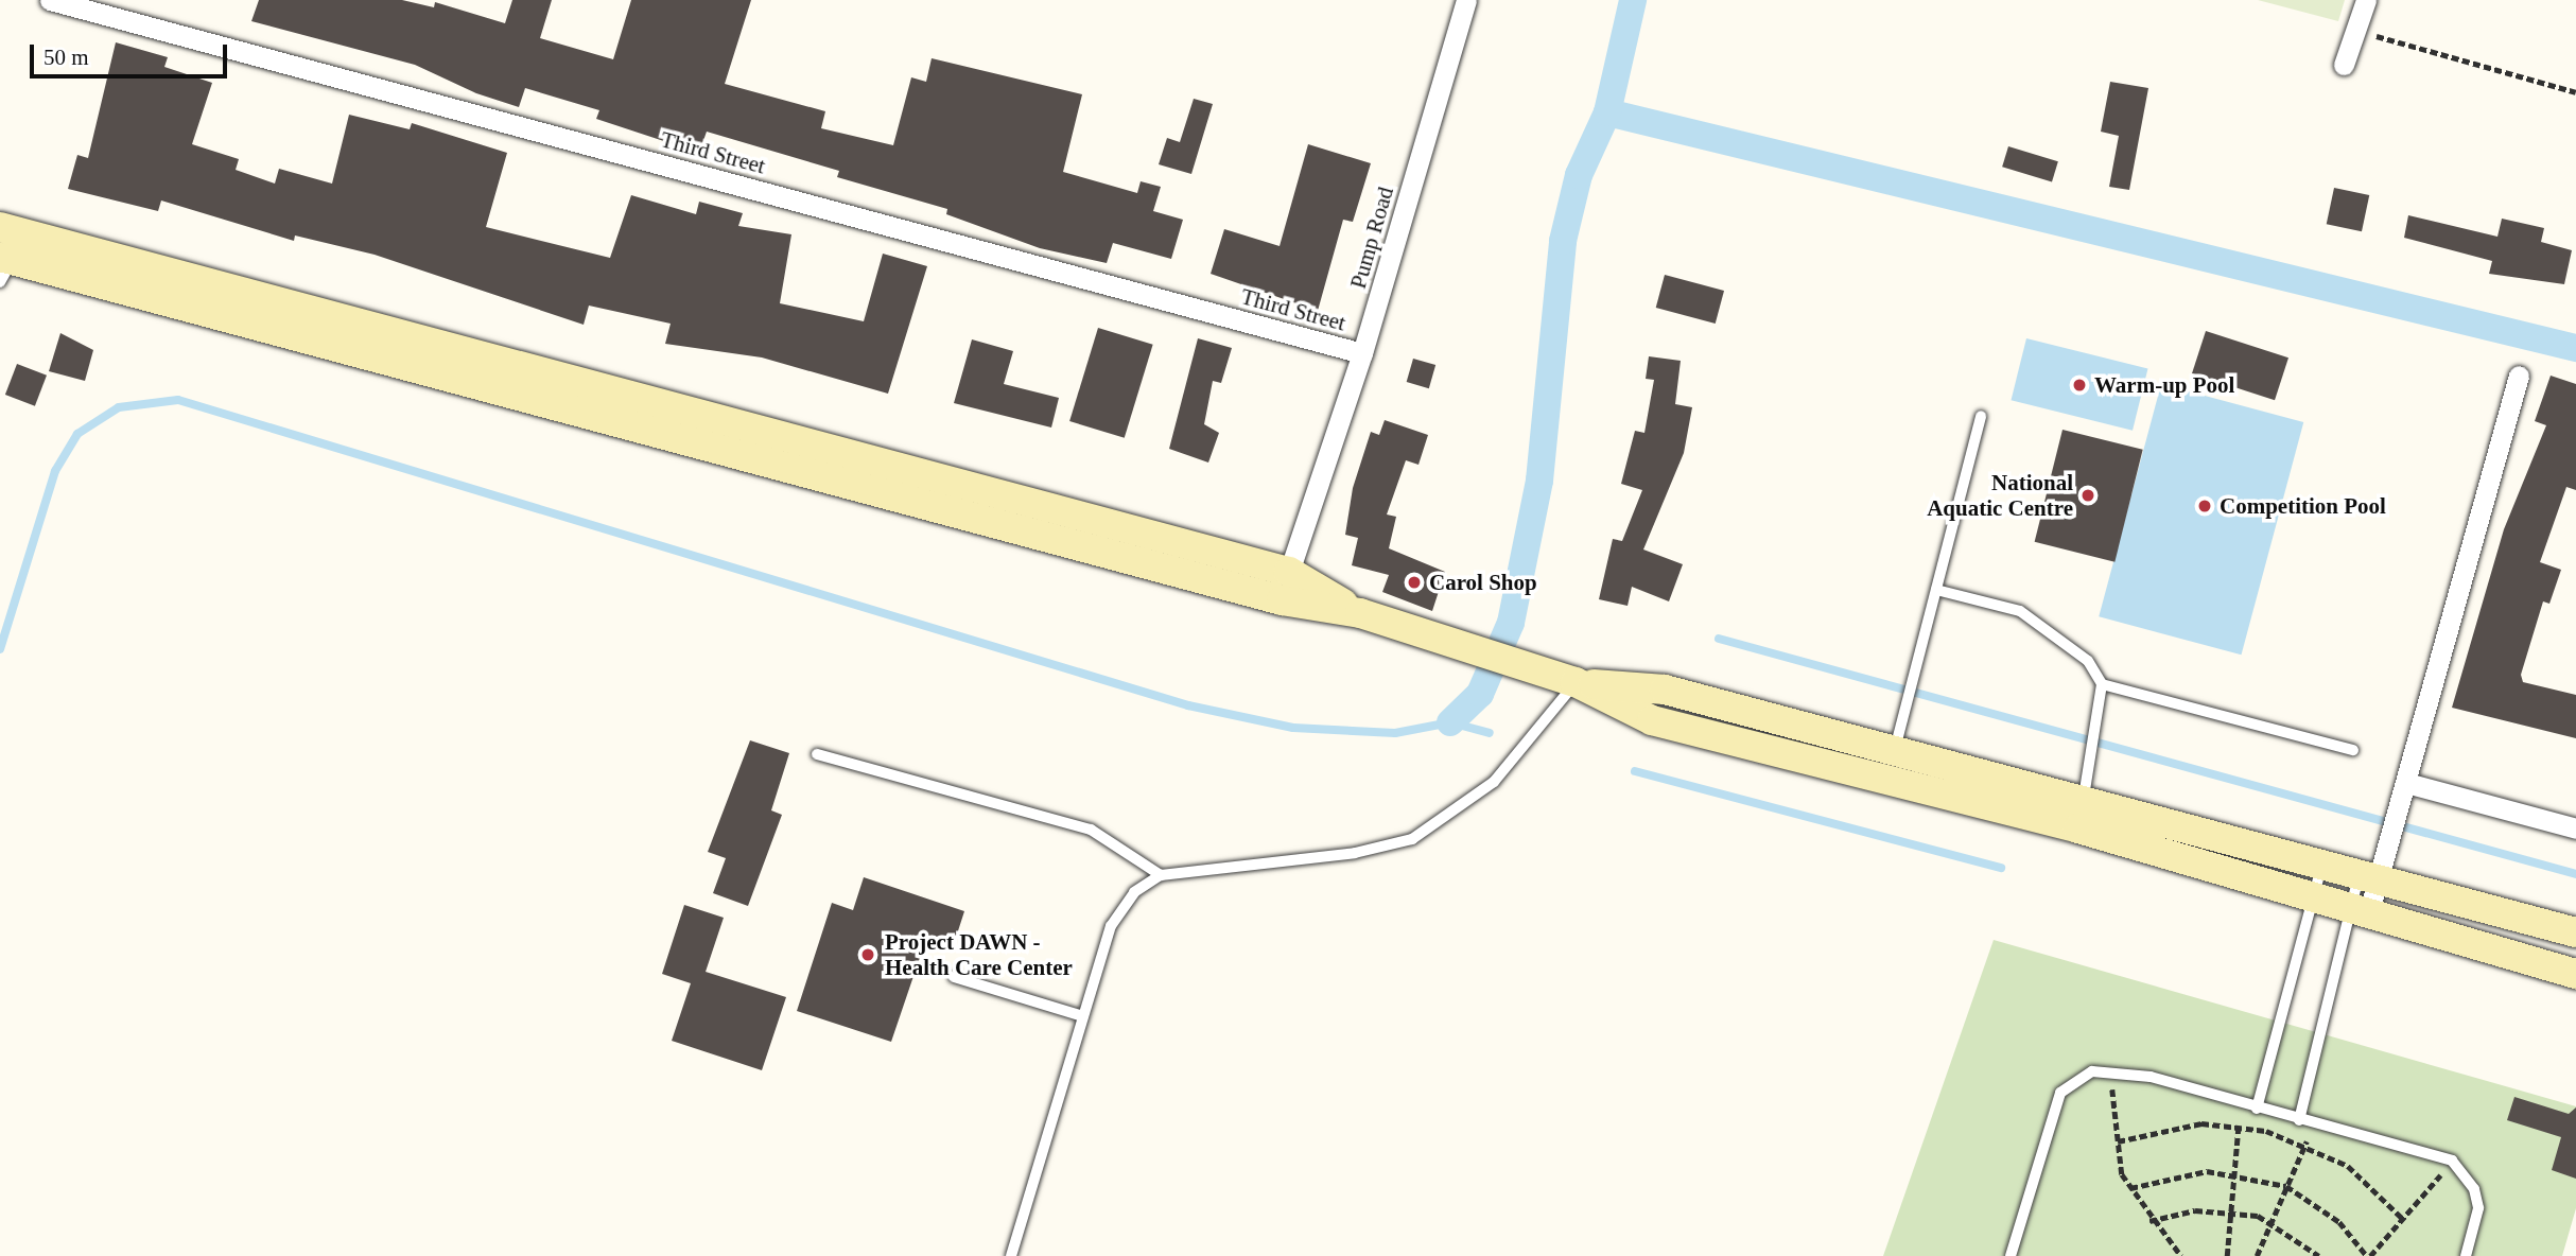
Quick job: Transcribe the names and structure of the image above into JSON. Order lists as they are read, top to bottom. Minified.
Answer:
{"streets":{"street":["Third Street","Pump Road"]},"crossings":[["Third Street","Pump Road"]],"places":["Warm-up Pool","National Aquatic Centre","Competition Pool","Carol Shop","Project DAWN - Health Care Center"],"scale_bar":"50 m"}
